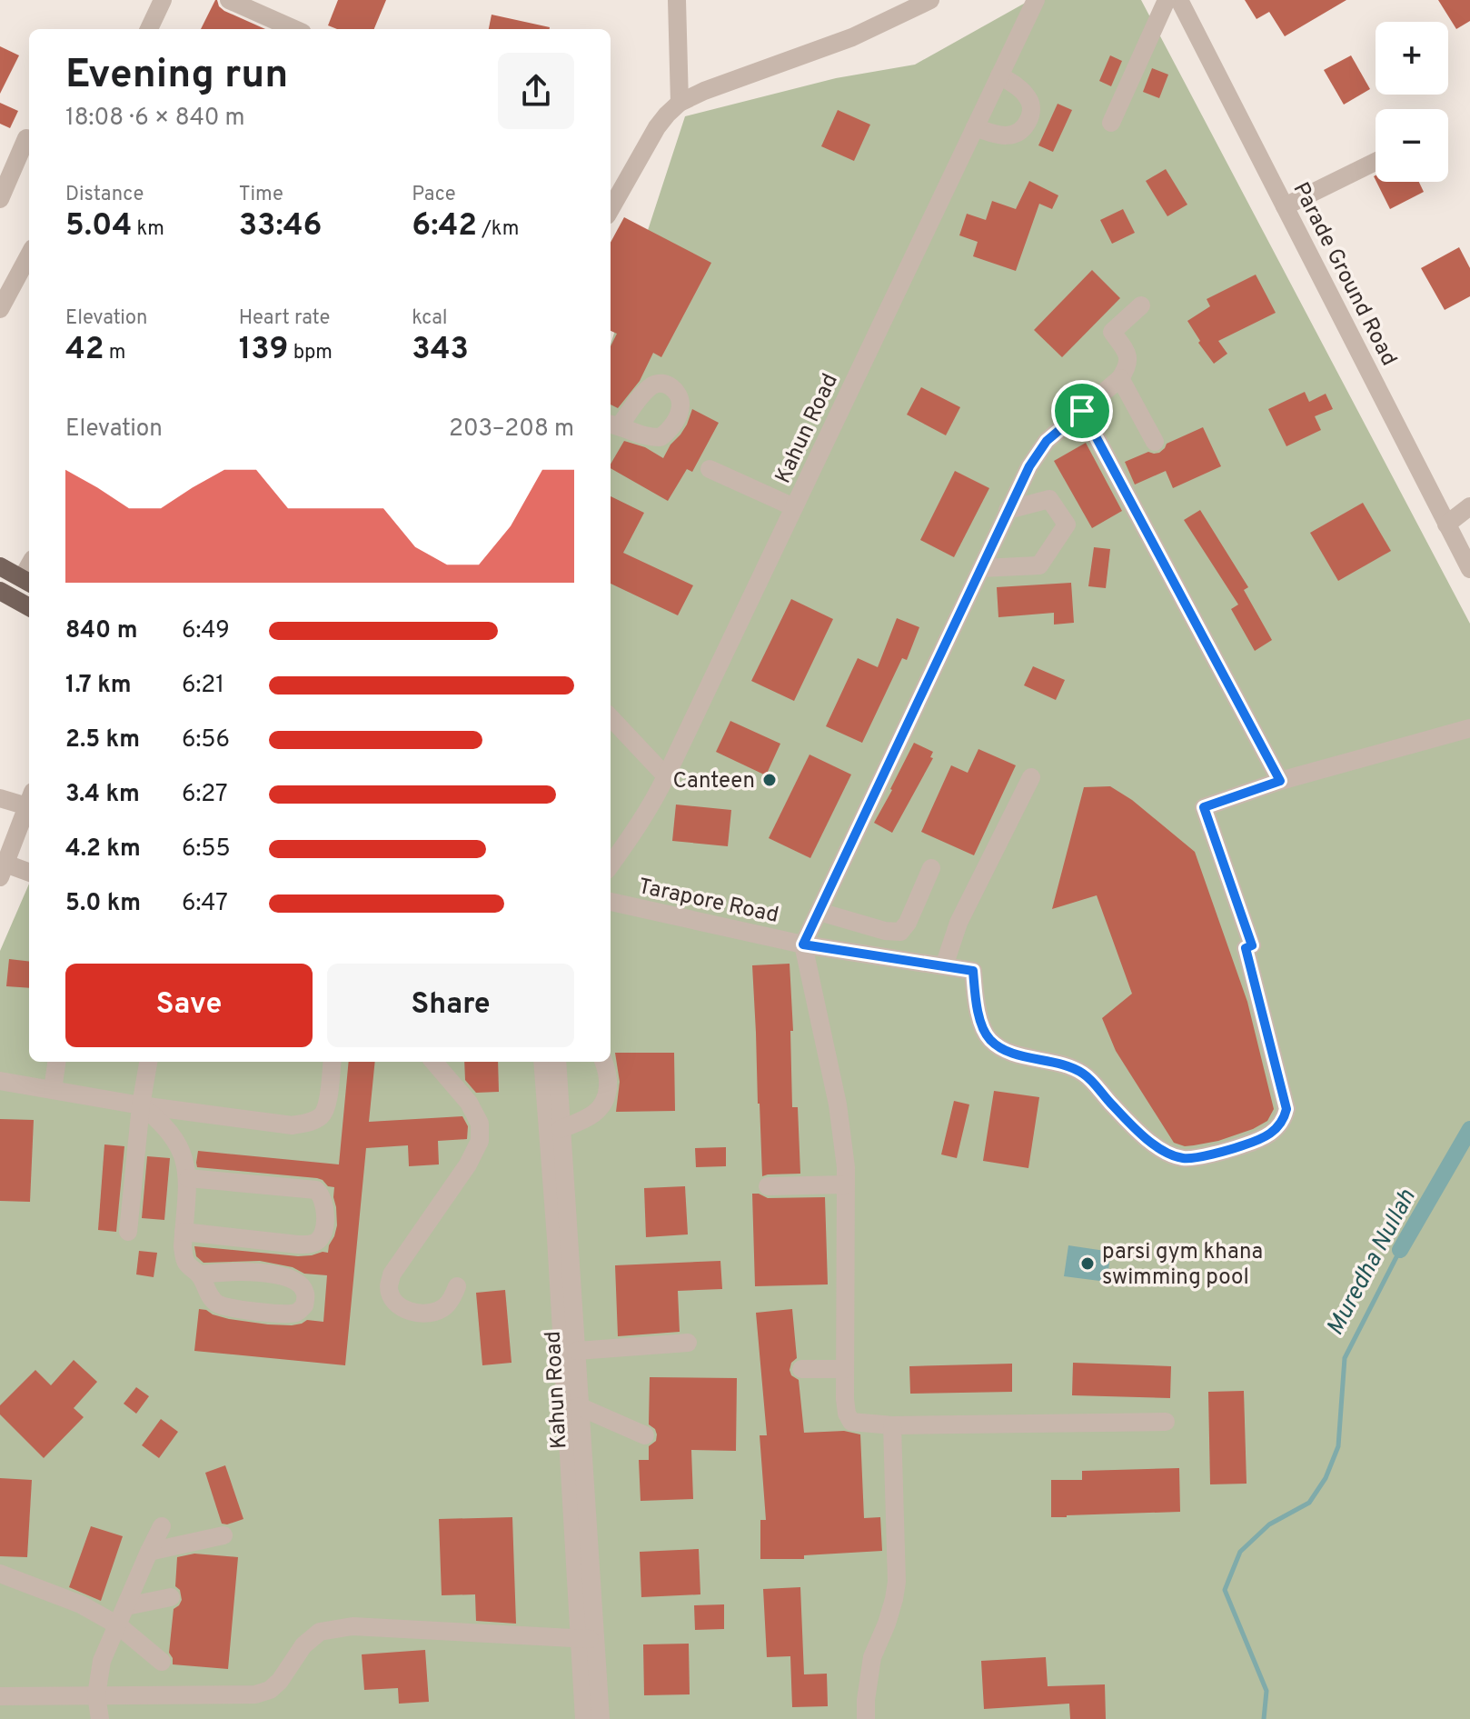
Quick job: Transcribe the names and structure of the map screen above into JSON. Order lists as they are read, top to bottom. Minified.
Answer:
{"streets":{"street":["Parade Ground Road","Kahun Road","Tarapore Road"]},"water":["Muredha Nullah"],"places":["Canteen","parsi gym khana swimming pool"],"page":{"map_buttons":["+","−"],"heading":["Evening run","18:08 · 6 × 840 m"],"stats":[["Distance","5.04 km"],["Time","33:46"],["Pace","6:42 /km"],["Elevation","42 m"],["Heart rate","139 bpm"],["kcal","343"]],"chart":["Elevation","203–208 m"],"list":[{"name":"840 m","note":"6:49"},{"name":"1.7 km","note":"6:21"},{"name":"2.5 km","note":"6:56"},{"name":"3.4 km","note":"6:27"},{"name":"4.2 km","note":"6:55"},{"name":"5.0 km","note":"6:47"}],"buttons":["Save","Share"]}}
